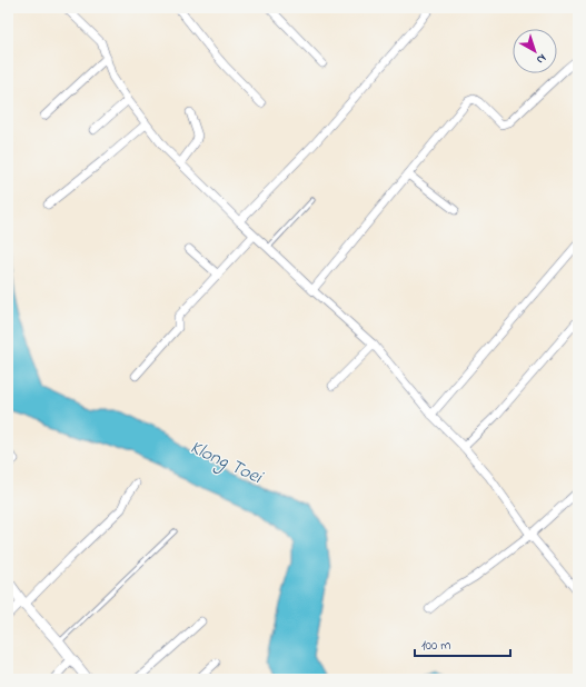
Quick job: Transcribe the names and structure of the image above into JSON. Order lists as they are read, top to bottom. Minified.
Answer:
{"water":["Klong Toei"],"scale_bar":"100 m","north":"bottom right"}
